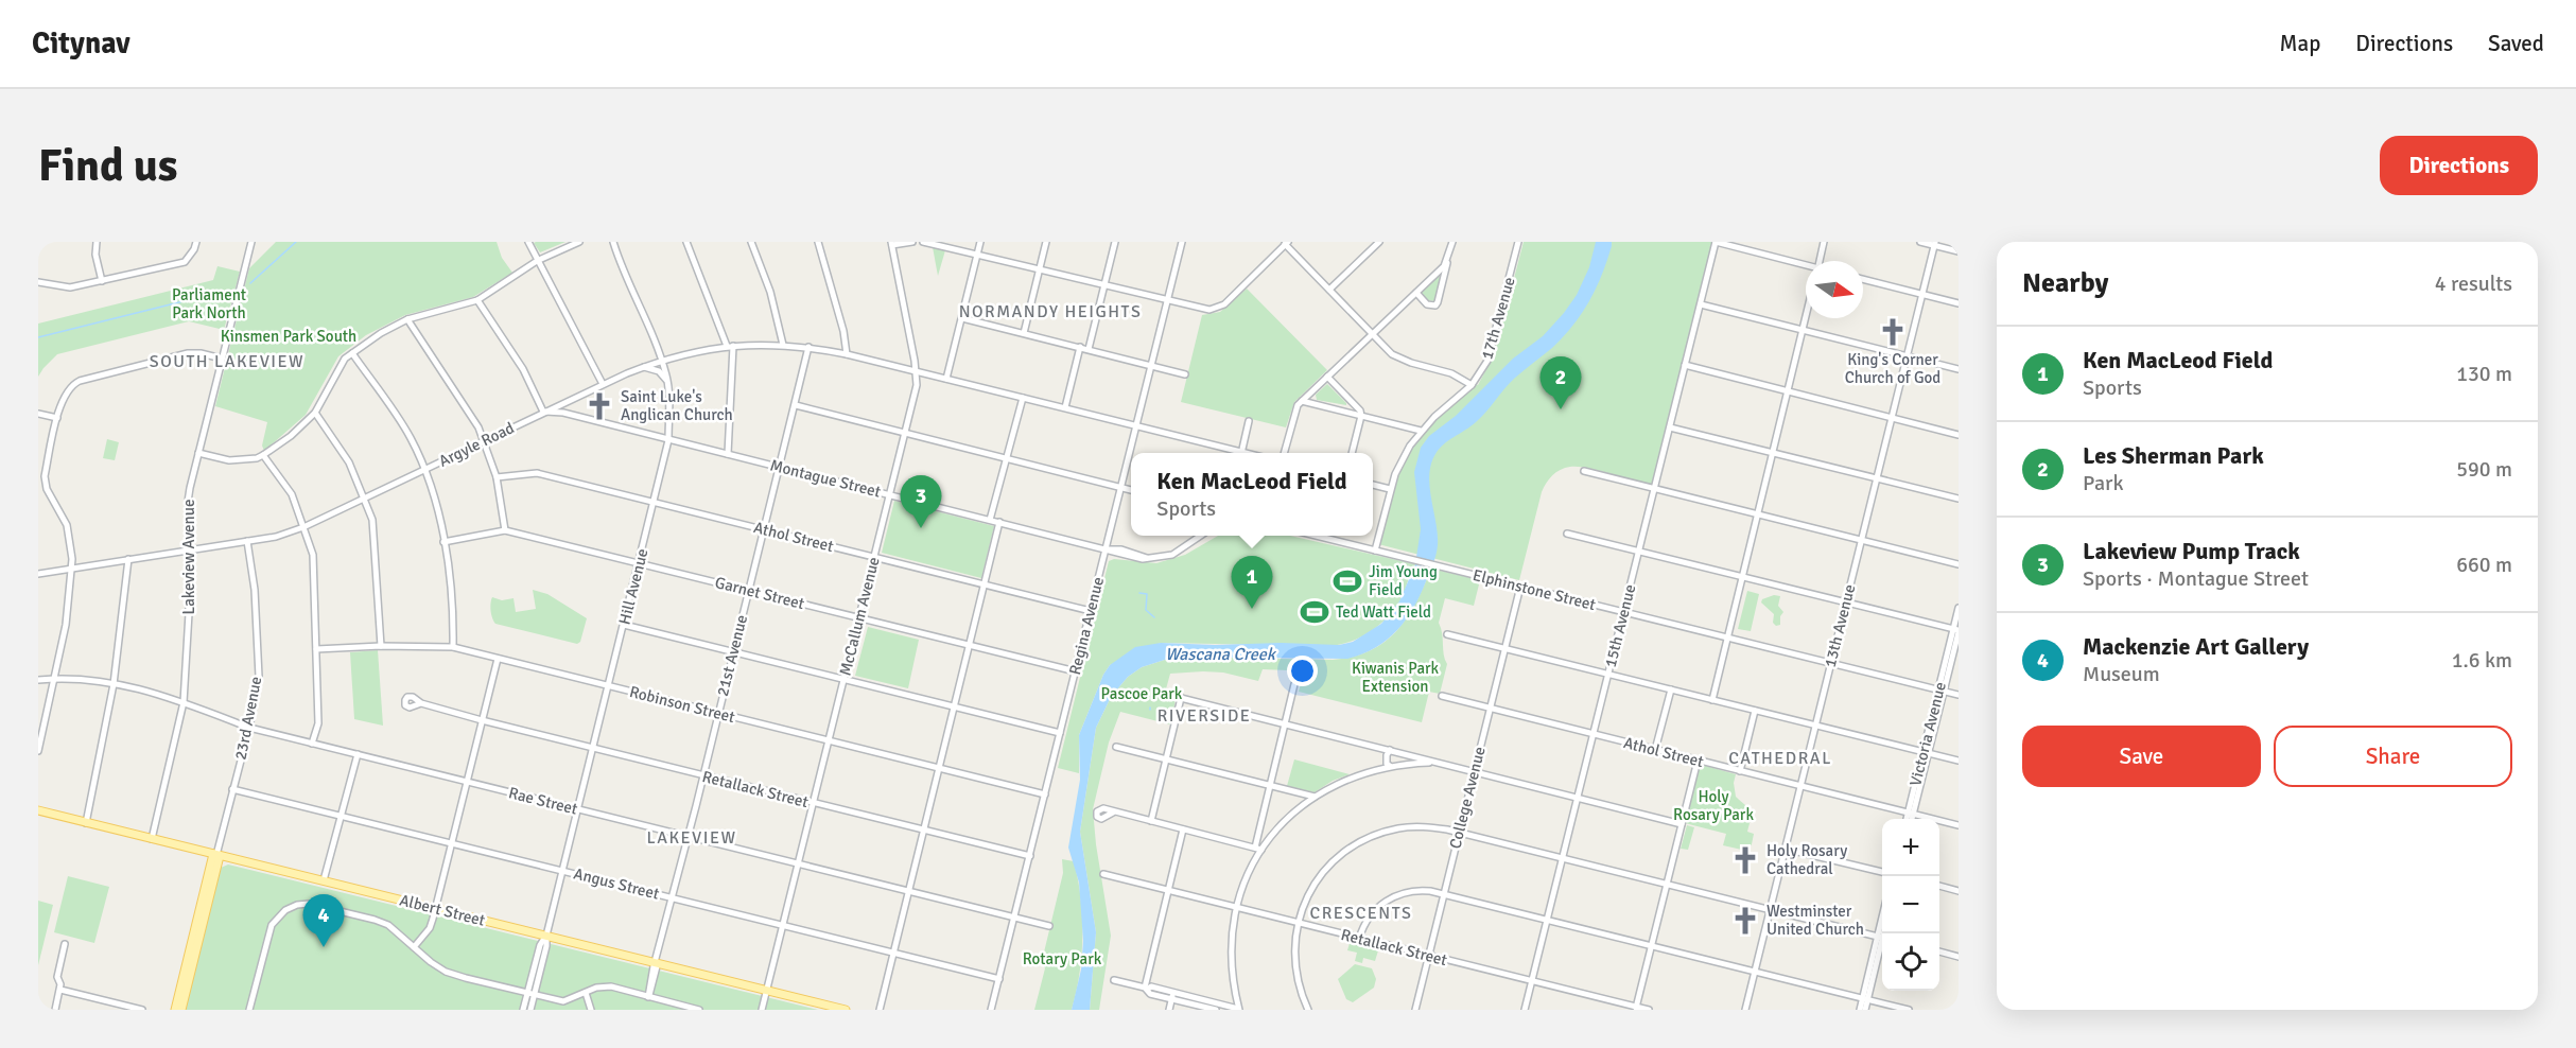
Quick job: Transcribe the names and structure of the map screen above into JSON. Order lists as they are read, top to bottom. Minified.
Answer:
{"streets":{"main road":["23rd Avenue","Albert Street"],"street":["17th Avenue","Argyle Road","Montague Street","Athol Street","Lakeview Avenue","Hill Avenue","Elphinstone Street","Garnet Street","McCallum Avenue","Regina Avenue","15th Avenue","13th Avenue","21st Avenue","Robinson Street","Victoria Avenue","Retallack Street","College Avenue","Rae Street","Angus Street"]},"crossings":[["17th Avenue","Elphinstone Street"],["Argyle Road","Montague Street"],["Argyle Road","Lakeview Avenue"],["Argyle Road","Hill Avenue"],["Argyle Road","McCallum Avenue"],["Argyle Road","Regina Avenue"],["Argyle Road","21st Avenue"],["Argyle Road","23rd Avenue"],["Montague Street","Hill Avenue"],["Montague Street","McCallum Avenue"],["Montague Street","Regina Avenue"],["Montague Street","21st Avenue"],["Athol Street","Hill Avenue"],["Athol Street","McCallum Avenue"],["Athol Street","Regina Avenue"],["Athol Street","15th Avenue"],["Athol Street","13th Avenue"],["Athol Street","21st Avenue"],["Athol Street","Victoria Avenue"],["Athol Street","College Avenue"],["Lakeview Avenue","Rae Street"],["Lakeview Avenue","Albert Street"],["Hill Avenue","Garnet Street"],["Hill Avenue","Robinson Street"],["Hill Avenue","Retallack Street"],["Hill Avenue","Rae Street"],["Hill Avenue","Angus Street"],["Hill Avenue","Albert Street"],["Elphinstone Street","15th Avenue"],["Elphinstone Street","13th Avenue"],["Elphinstone Street","Victoria Avenue"],["Elphinstone Street","College Avenue"],["Garnet Street","McCallum Avenue"],["Garnet Street","Regina Avenue"],["Garnet Street","21st Avenue"],["McCallum Avenue","Robinson Street"],["McCallum Avenue","Retallack Street"],["McCallum Avenue","Rae Street"],["McCallum Avenue","Angus Street"],["McCallum Avenue","Albert Street"],["Regina Avenue","Robinson Street"],["Regina Avenue","Retallack Street"],["Regina Avenue","Rae Street"],["Regina Avenue","Angus Street"],["15th Avenue","Retallack Street"],["21st Avenue","Robinson Street"],["21st Avenue","Retallack Street"],["21st Avenue","Rae Street"],["21st Avenue","Angus Street"],["21st Avenue","Albert Street"],["23rd Avenue","Rae Street"],["23rd Avenue","Angus Street"],["23rd Avenue","Albert Street"],["Retallack Street","College Avenue"]],"districts":["NORMANDY HEIGHTS","SOUTH LAKEVIEW","RIVERSIDE","CATHEDRAL","LAKEVIEW","CRESCENTS"],"water":["Wascana Creek"],"parks":["Parliament Park North","Kinsmen Park South","Kiwanis Park Extension","Pascoe Park","Holy Rosary Park","Rotary Park"],"places":{"church":["King's Corner Church of God","Saint Luke's Anglican Church","Holy Rosary Cathedral","Westminster United Church"],"sports":["Jim Young Field","Ted Watt Field"]},"north":"right","page":{"header":"Citynav","nav":["Map","Directions","Saved"],"buttons":["Directions",["Save","Share"]],"title":"Find us","heading":["Nearby","4 results"],"list":[{"mark":"1","name":"Ken MacLeod Field","note":"Sports","value":"130 m"},{"mark":"2","name":"Les Sherman Park","note":"Park","value":"590 m"},{"mark":"3","name":"Lakeview Pump Track","note":"Sports · Montague Street","value":"660 m"},{"mark":"4","name":"Mackenzie Art Gallery","note":"Museum","value":"1.6 km"}],"pins":["2","3","1","4"],"popup":["Ken MacLeod Field","Sports"],"map_buttons":["+","−"]}}
